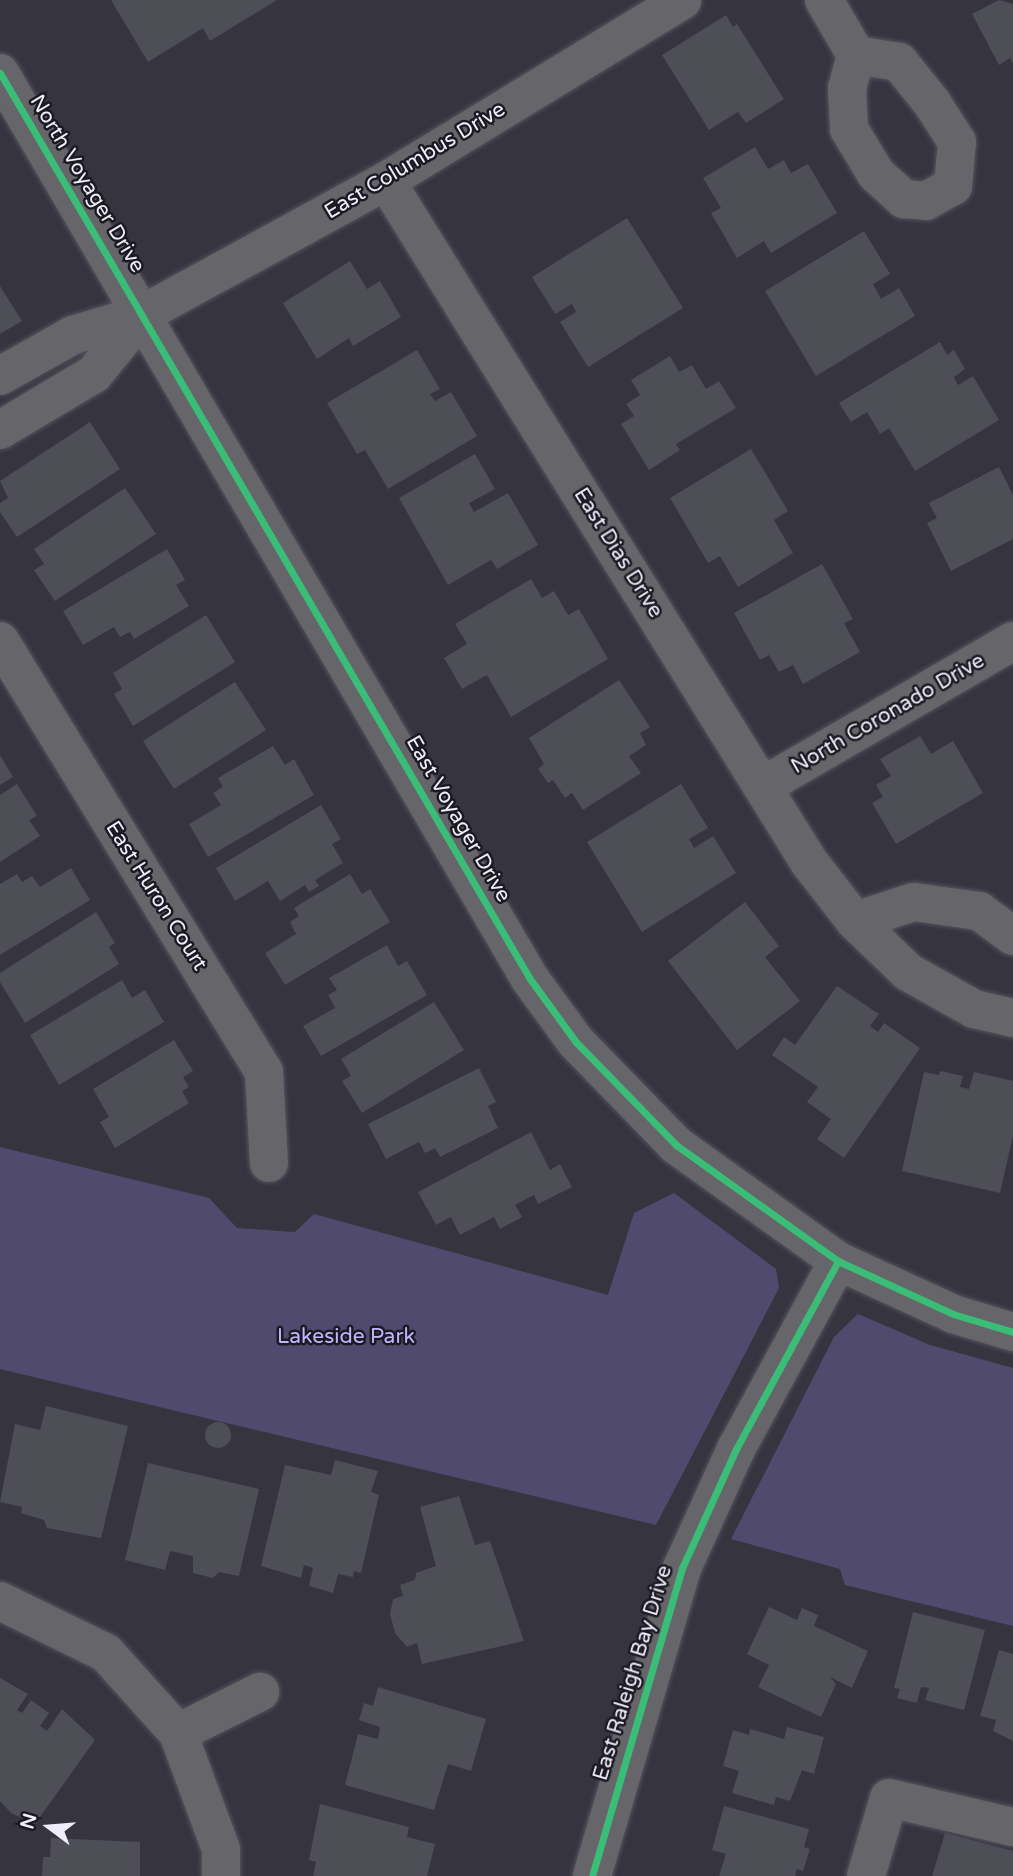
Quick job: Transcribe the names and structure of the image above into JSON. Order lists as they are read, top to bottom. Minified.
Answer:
{"streets":{"street":["East Columbus Drive","North Voyager Drive","East Dias Drive","North Coronado Drive","East Voyager Drive","East Huron Court","East Raleigh Bay Drive"]},"crossings":[["East Columbus Drive","North Voyager Drive"],["East Columbus Drive","East Dias Drive"],["East Columbus Drive","East Voyager Drive"],["North Voyager Drive","East Voyager Drive"],["East Dias Drive","North Coronado Drive"],["East Voyager Drive","East Raleigh Bay Drive"]],"parks":["Lakeside Park"],"north":"left"}
